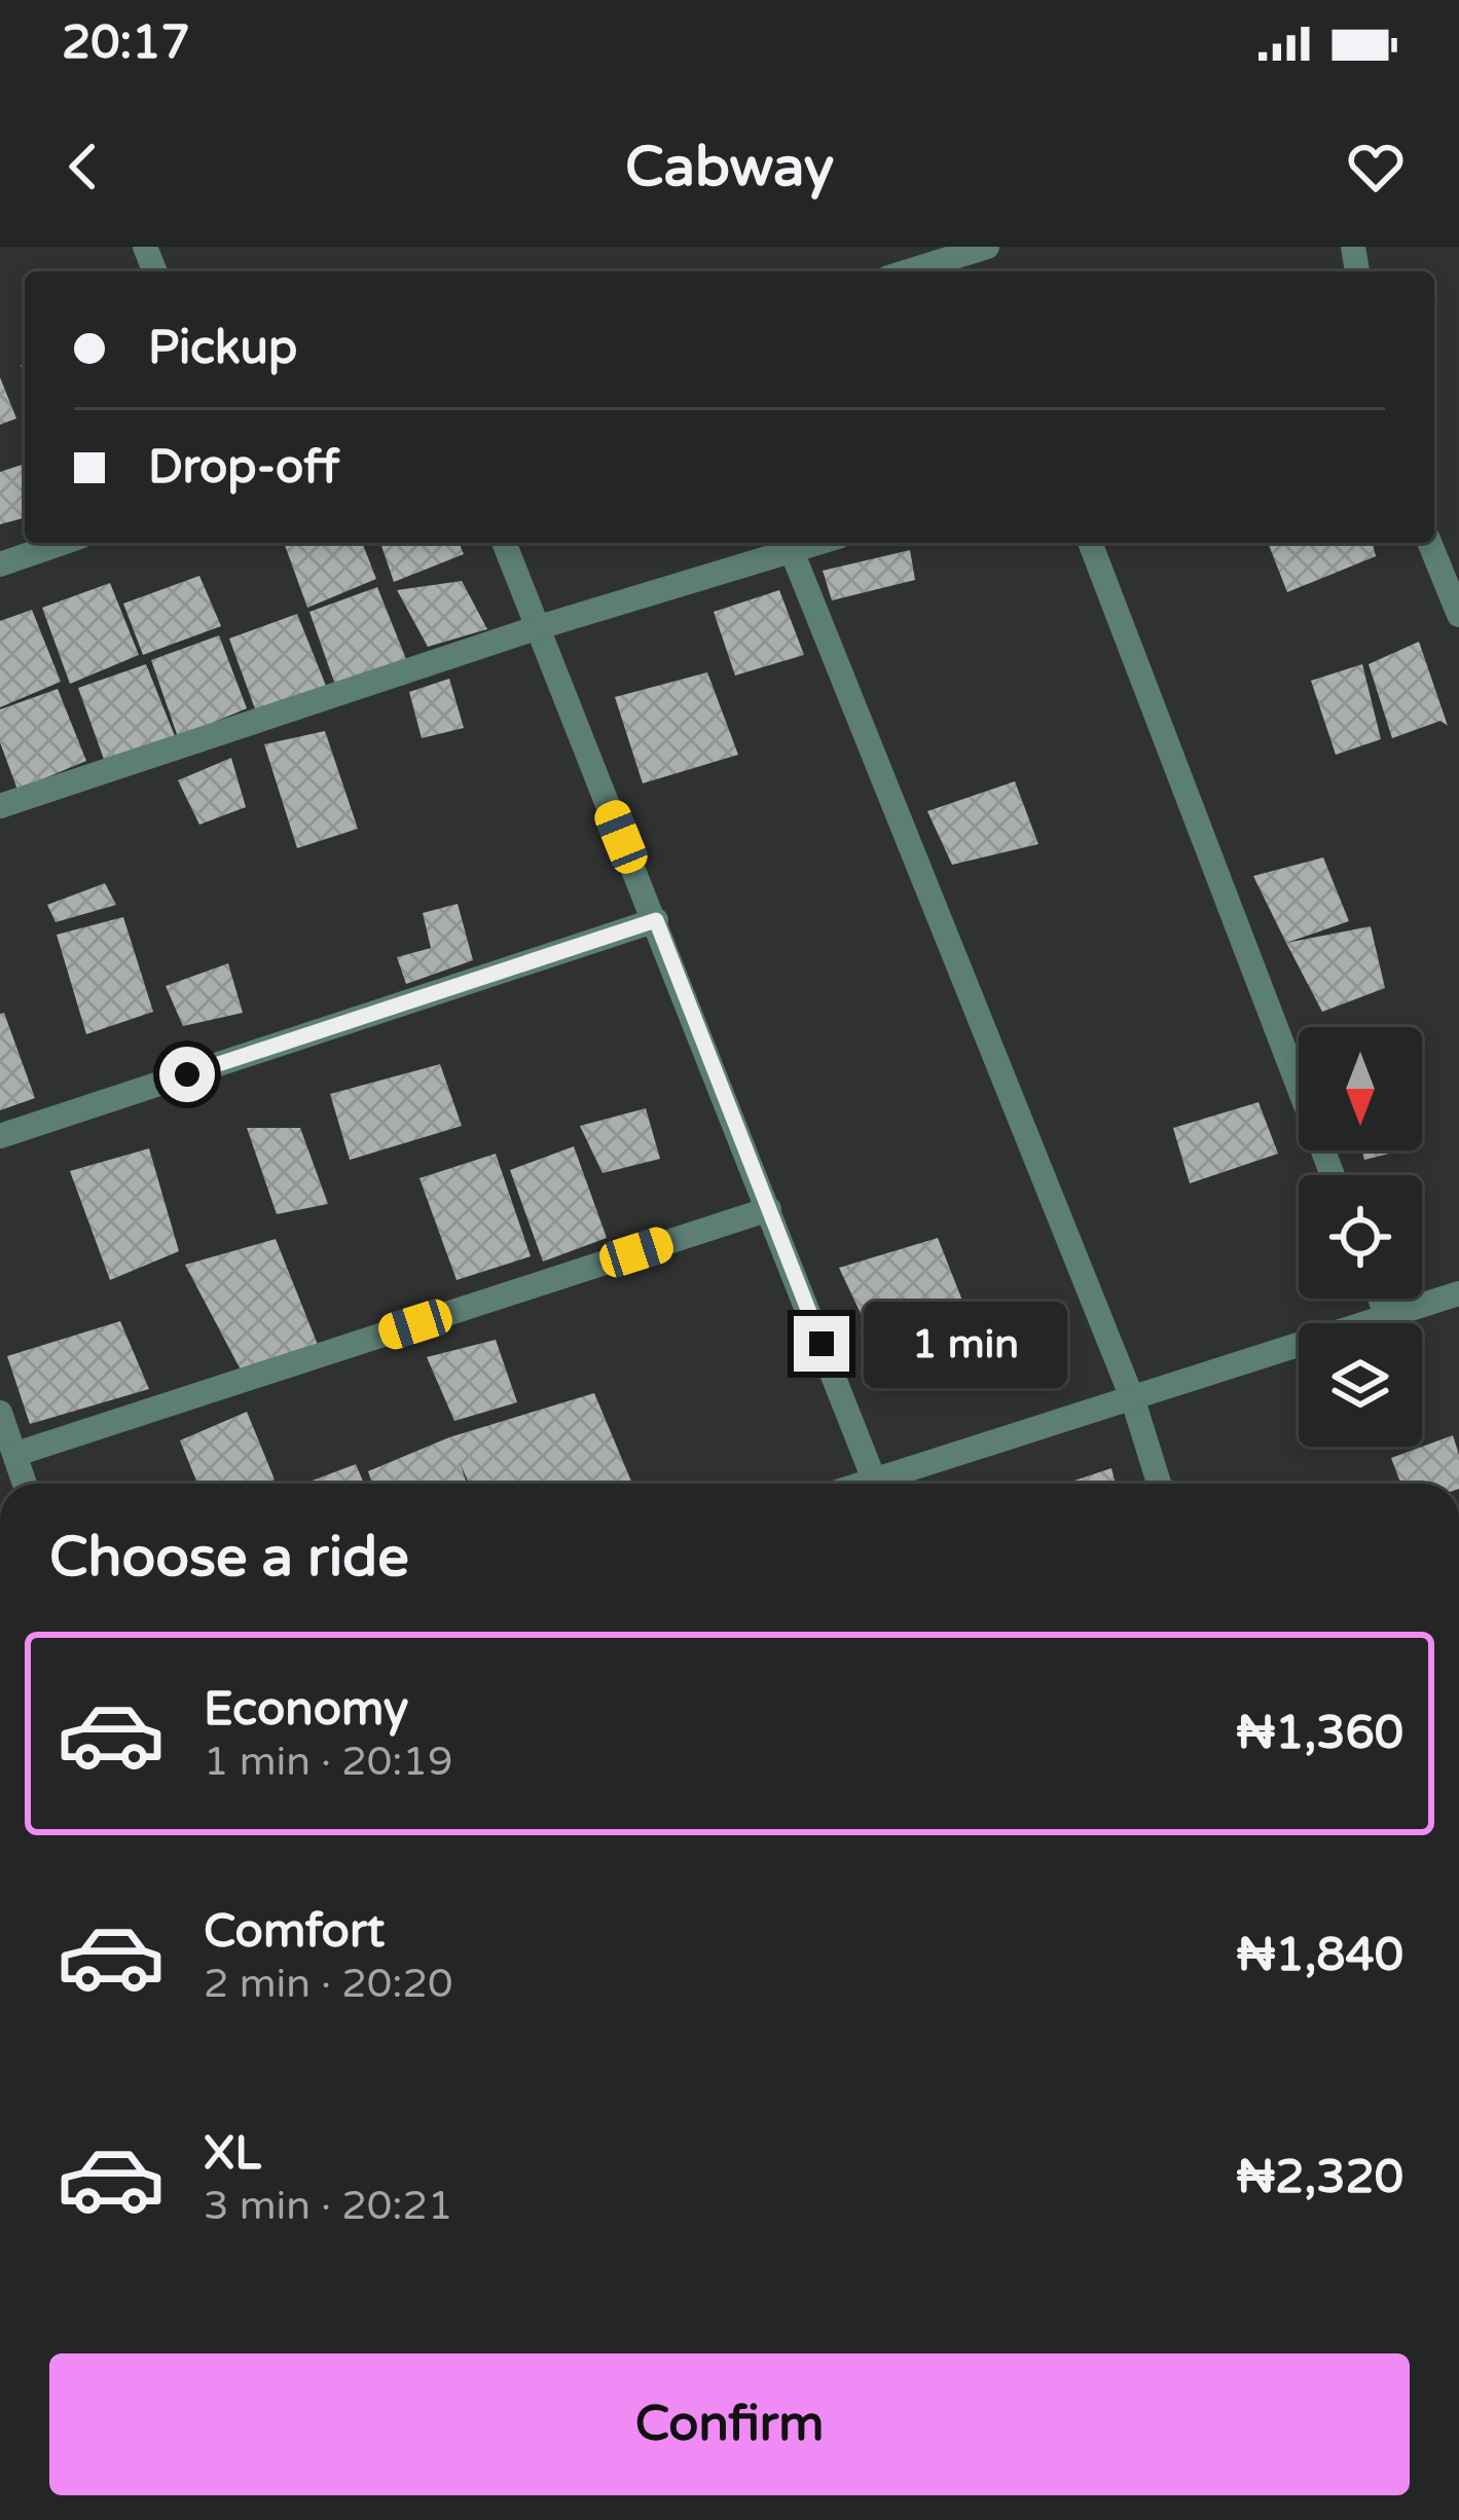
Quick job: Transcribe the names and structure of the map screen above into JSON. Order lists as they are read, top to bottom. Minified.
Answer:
{"north":"bottom","page":{"status":"20:17","header":"Cabway","banner":["Pickup","Drop-off"],"bubble":"1 min","heading":"Choose a ride","list":[{"name":"Economy","note":"1 min · 20:19","value":"₦1,360"},{"name":"Comfort","note":"2 min · 20:20","value":"₦1,840"},{"name":"XL","note":"3 min · 20:21","value":"₦2,320"}],"buttons":"Confirm"}}
